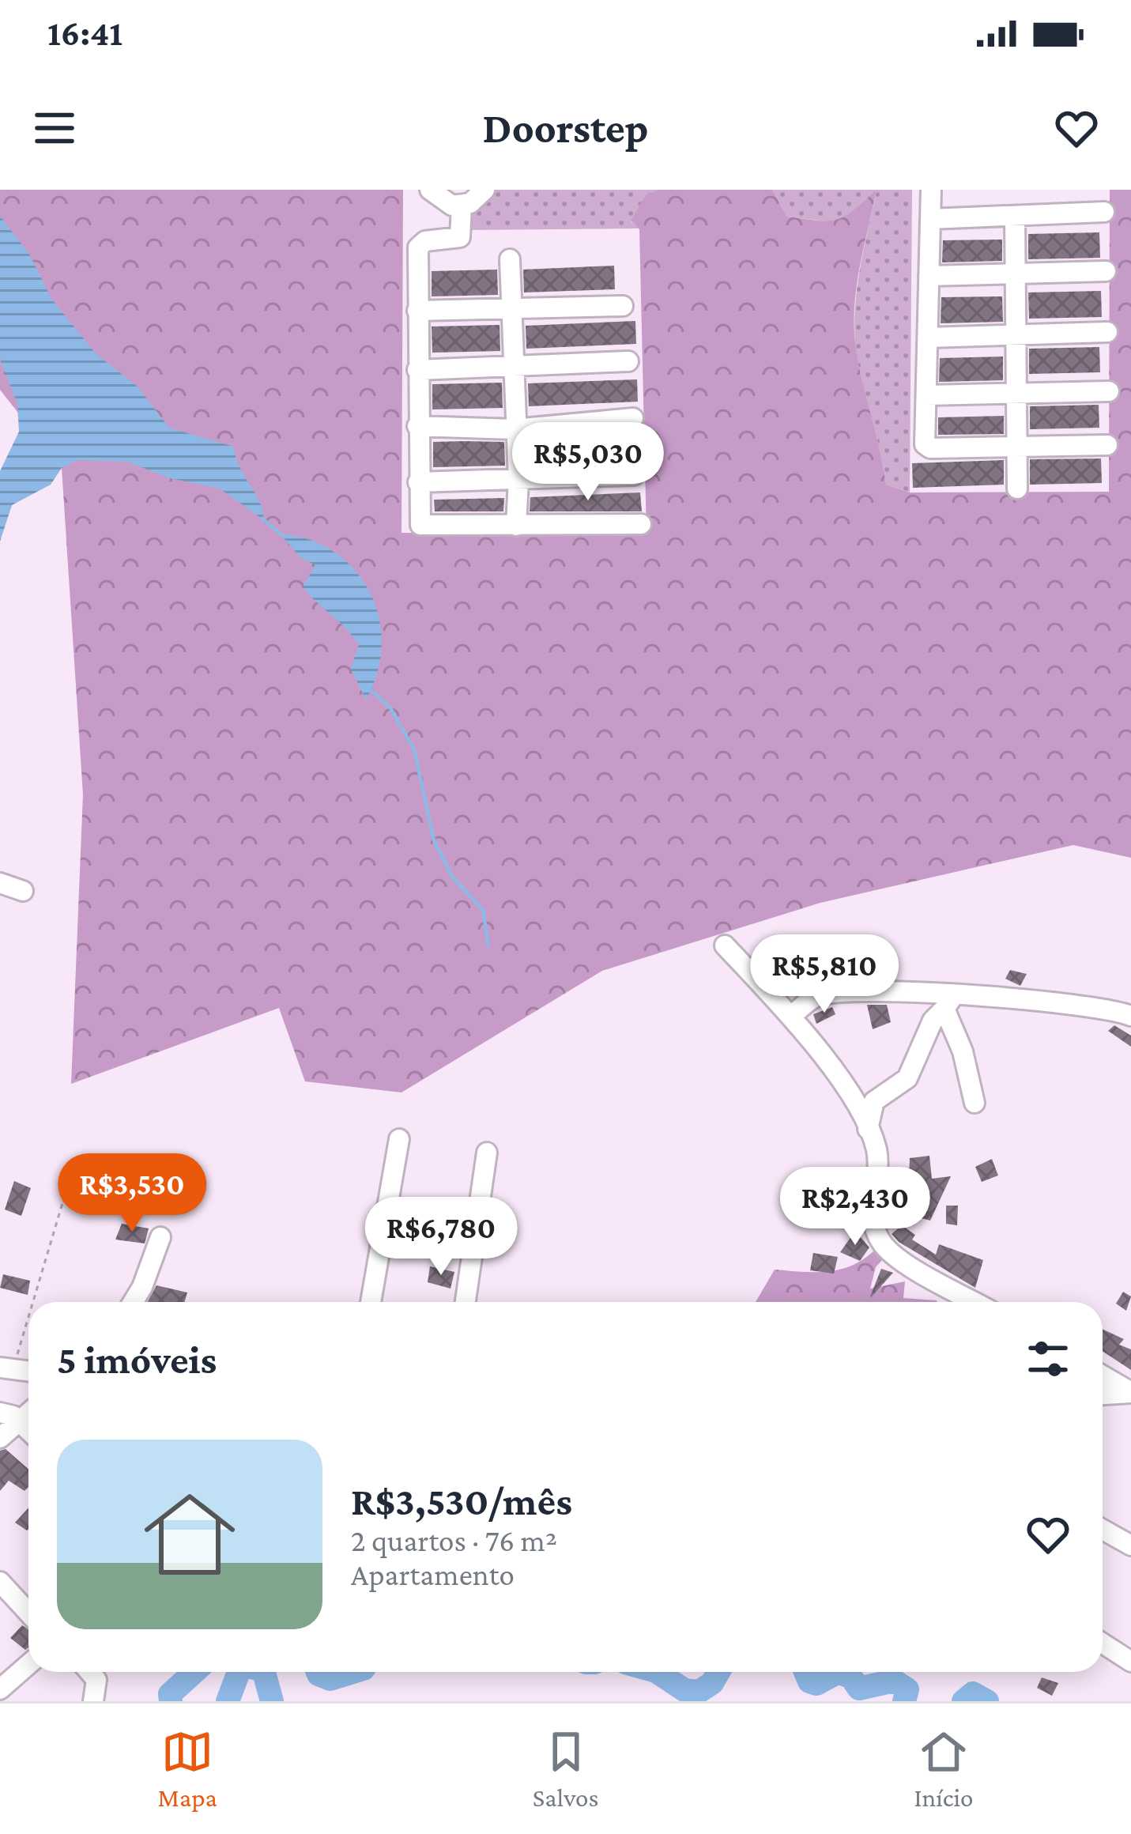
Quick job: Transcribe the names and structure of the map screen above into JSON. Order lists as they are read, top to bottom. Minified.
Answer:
{"page":{"status":"16:41","header":"Doorstep","price":["R$5,030","R$5,810","R$3,530","R$2,430","R$6,780"],"heading":"5 imóveis","list":[{"name":"R$3,530/mês","note":"2 quartos · 76 m² · Apartamento"}],"tabs":["Mapa","Salvos","Início"]}}
